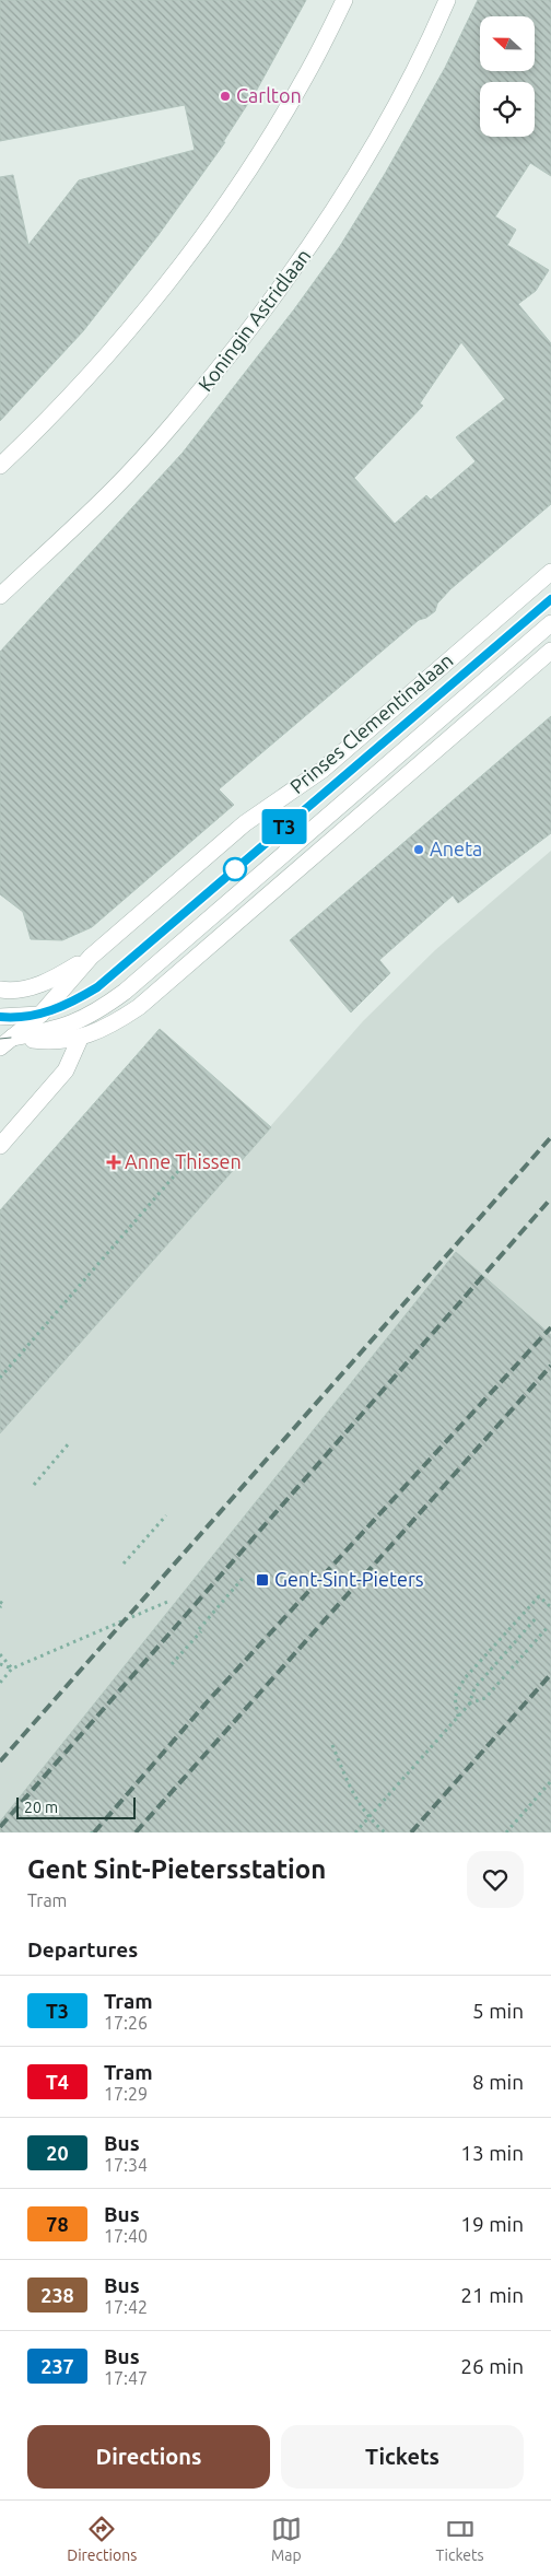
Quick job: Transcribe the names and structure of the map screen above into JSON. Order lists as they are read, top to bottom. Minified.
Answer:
{"streets":{"street":["Koningin Astridlaan","Prinses Clementinalaan"]},"places":{"other":["Carlton","Aneta"],"health":["Anne Thissen"],"transit":["Gent-Sint-Pieters"]},"lines":["tram line T3"],"scale_bar":"20 m","north":"left","page":{"on_map":"T3","scale":"20 m","heading":[["Gent Sint-Pietersstation","Tram"],"Departures"],"list":[{"mark":"T3","name":"Tram","note":"17:26","value":"5 min"},{"mark":"T4","name":"Tram","note":"17:29","value":"8 min"},{"mark":"20","name":"Bus","note":"17:34","value":"13 min"},{"mark":"78","name":"Bus","note":"17:40","value":"19 min"},{"mark":"238","name":"Bus","note":"17:42","value":"21 min"},{"mark":"237","name":"Bus","note":"17:47","value":"26 min"}],"buttons":["Directions","Tickets"],"tabs":["Directions","Map","Tickets"]}}
